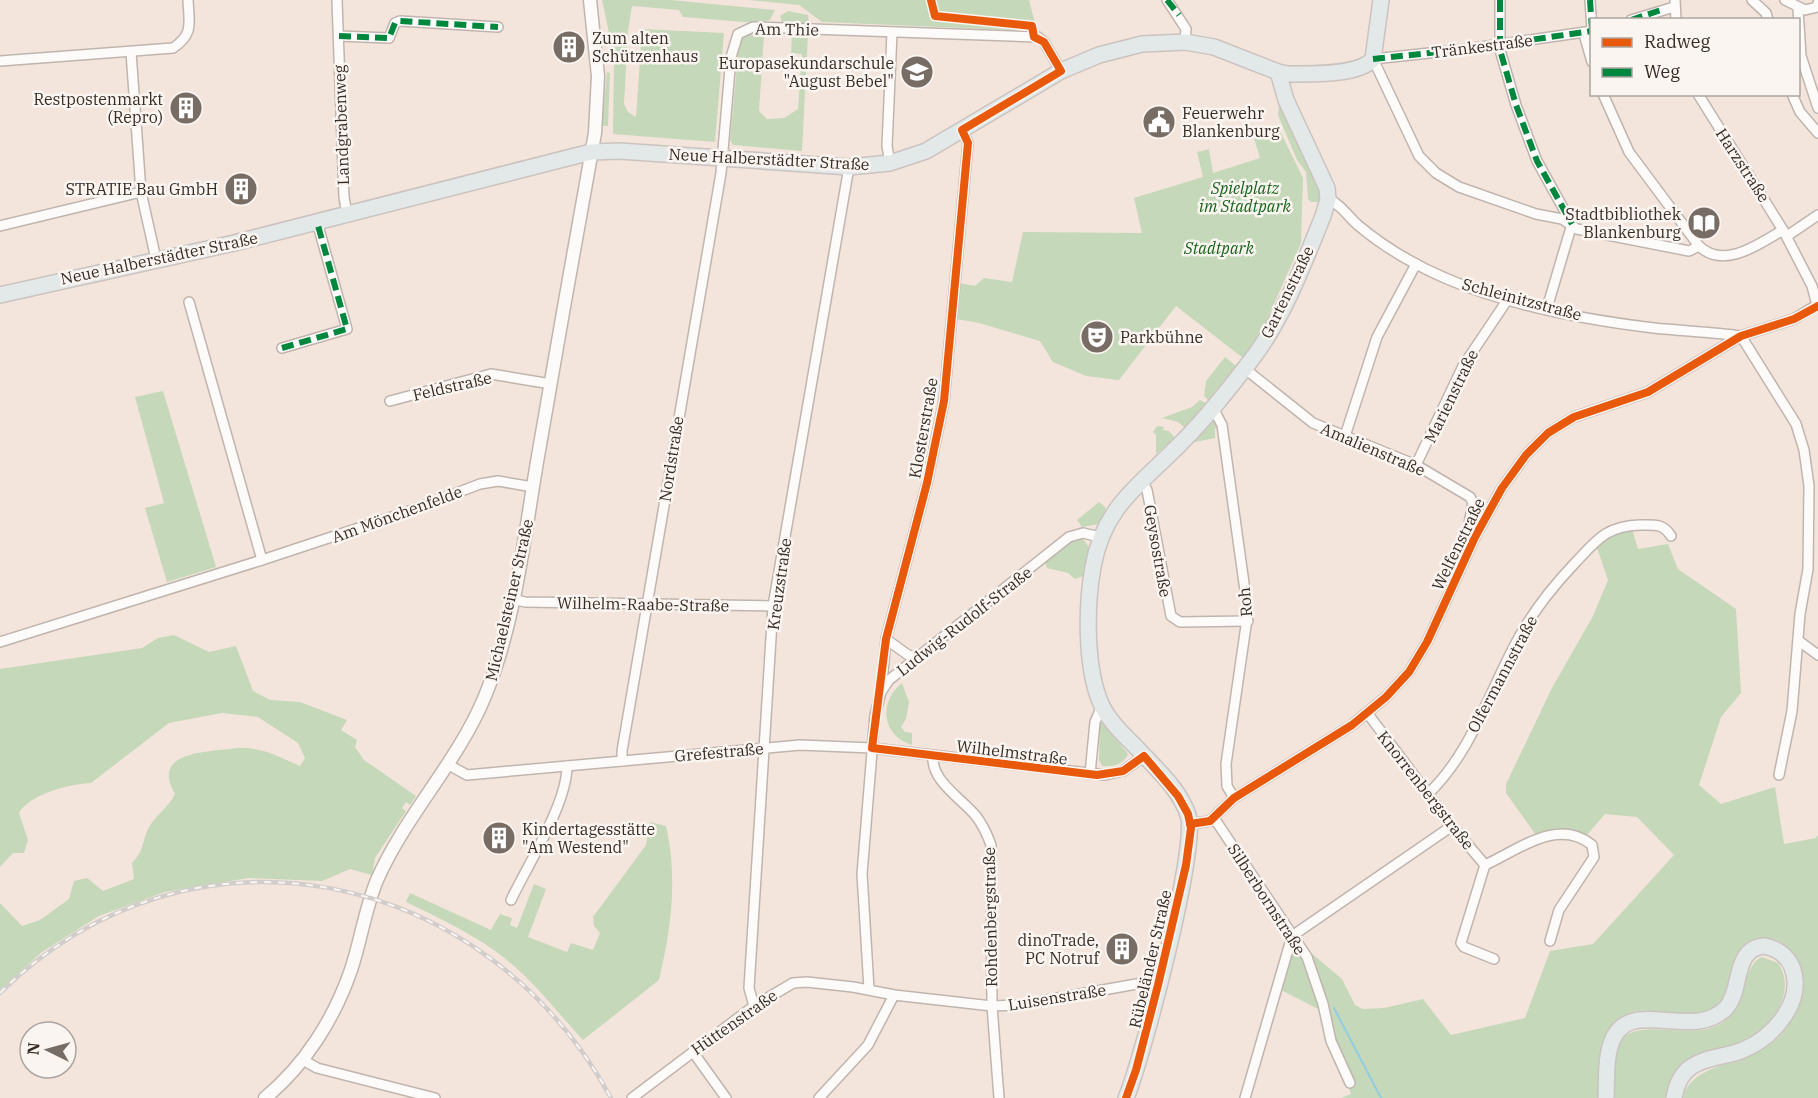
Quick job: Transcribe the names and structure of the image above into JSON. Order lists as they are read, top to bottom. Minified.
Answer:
{"streets":{"main road":["Neue Halberstädter Straße","Gartenstraße","Rübeländer Straße"],"street":["Am Thie","Tränkestraße","Landgrabenweg","Harzstraße","Schleinitzstraße","Feldstraße","Marienstraße","Klosterstraße","Amalienstraße","Nordstraße","Am Mönchenfelde","Welfenstraße","Geysostraße","Kreuzstraße","Michaelsteiner Straße","Roh","Wilhelm-Raabe-Straße","Ludwig-Rudolf-Straße","Olfermannstraße","Grefestraße","Wilhelmstraße","Knorrenbergstraße","Silberbornstraße","Rohdenbergstraße","Luisenstraße","Hüttenstraße"]},"crossings":[["Am Thie","Neue Halberstädter Straße"],["Am Thie","Nordstraße"],["Tränkestraße","Neue Halberstädter Straße"],["Landgrabenweg","Neue Halberstädter Straße"],["Neue Halberstädter Straße","Klosterstraße"],["Neue Halberstädter Straße","Nordstraße"],["Neue Halberstädter Straße","Kreuzstraße"],["Neue Halberstädter Straße","Michaelsteiner Straße"],["Harzstraße","Welfenstraße"],["Gartenstraße","Schleinitzstraße"],["Gartenstraße","Amalienstraße"],["Gartenstraße","Geysostraße"],["Gartenstraße","Roh"],["Gartenstraße","Ludwig-Rudolf-Straße"],["Schleinitzstraße","Marienstraße"],["Schleinitzstraße","Welfenstraße"],["Feldstraße","Michaelsteiner Straße"],["Marienstraße","Amalienstraße"],["Klosterstraße","Ludwig-Rudolf-Straße"],["Amalienstraße","Welfenstraße"],["Nordstraße","Wilhelm-Raabe-Straße"],["Nordstraße","Grefestraße"],["Am Mönchenfelde","Michaelsteiner Straße"],["Welfenstraße","Roh"],["Welfenstraße","Knorrenbergstraße"],["Welfenstraße","Silberbornstraße"],["Geysostraße","Roh"],["Kreuzstraße","Wilhelm-Raabe-Straße"],["Kreuzstraße","Grefestraße"],["Kreuzstraße","Hüttenstraße"],["Michaelsteiner Straße","Wilhelm-Raabe-Straße"],["Michaelsteiner Straße","Grefestraße"],["Ludwig-Rudolf-Straße","Grefestraße"],["Ludwig-Rudolf-Straße","Wilhelmstraße"],["Ludwig-Rudolf-Straße","Hüttenstraße"],["Olfermannstraße","Knorrenbergstraße"],["Grefestraße","Wilhelmstraße"],["Wilhelmstraße","Rohdenbergstraße"],["Rohdenbergstraße","Luisenstraße"],["Rohdenbergstraße","Hüttenstraße"],["Rübeländer Straße","Luisenstraße"],["Luisenstraße","Hüttenstraße"]],"parks":["Spielplatz im Stadtpark","Stadtpark"],"places":{"building":["Zum alten Schützenhaus","Restpostenmarkt (Repro)","STRATIE Bau GmbH","Kindertagesstätte \"Am Westend\"","dinoTrade, PC Notruf"],"school or university":["Europasekundarschule \"August Bebel\""],"public building":["Feuerwehr Blankenburg"],"library":["Stadtbibliothek Blankenburg"],"theatre":["Parkbühne"]},"legend":["Radweg","Weg"],"north":"left"}
